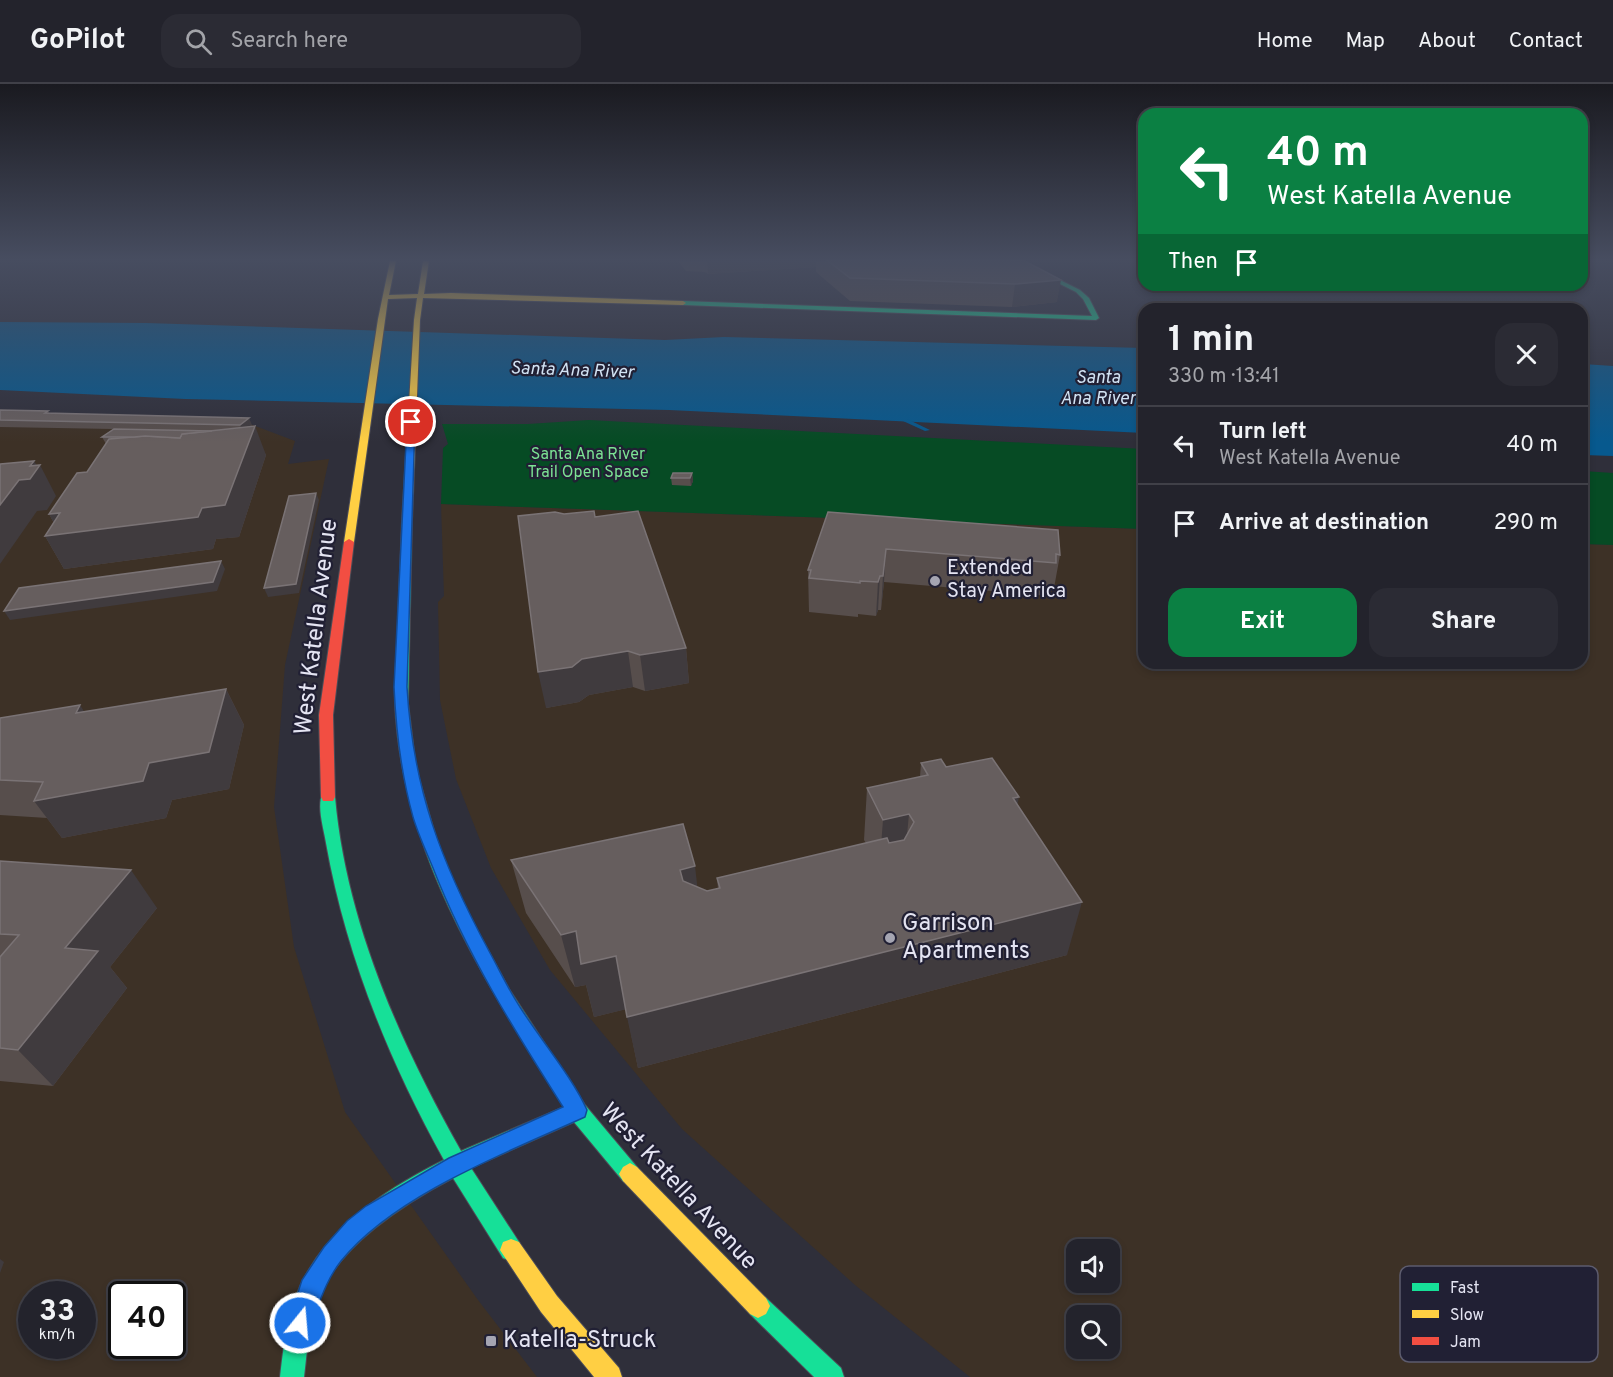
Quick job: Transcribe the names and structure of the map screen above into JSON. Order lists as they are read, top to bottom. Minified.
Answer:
{"streets":{"main road":["West Katella Avenue"]},"water":["Santa Ana River"],"parks":["Santa Ana River Trail Open Space"],"places":{"other":["Extended Stay America","Garrison Apartments"],"transit":["Katella-Struck"]},"legend":["Fast","Slow","Jam"],"page":{"header":"GoPilot","search":"Search here","nav":["Home","Map","About","Contact"],"turn":["40 m","West Katella Avenue"],"then":"Then","heading":["1 min","330 m · 13:41"],"list":[{"name":"Turn left","note":"West Katella Avenue","value":"40 m"},{"name":"Arrive at destination","value":"290 m"}],"buttons":["Exit","Share"],"speed":"33 km/h","limit":"40"}}
